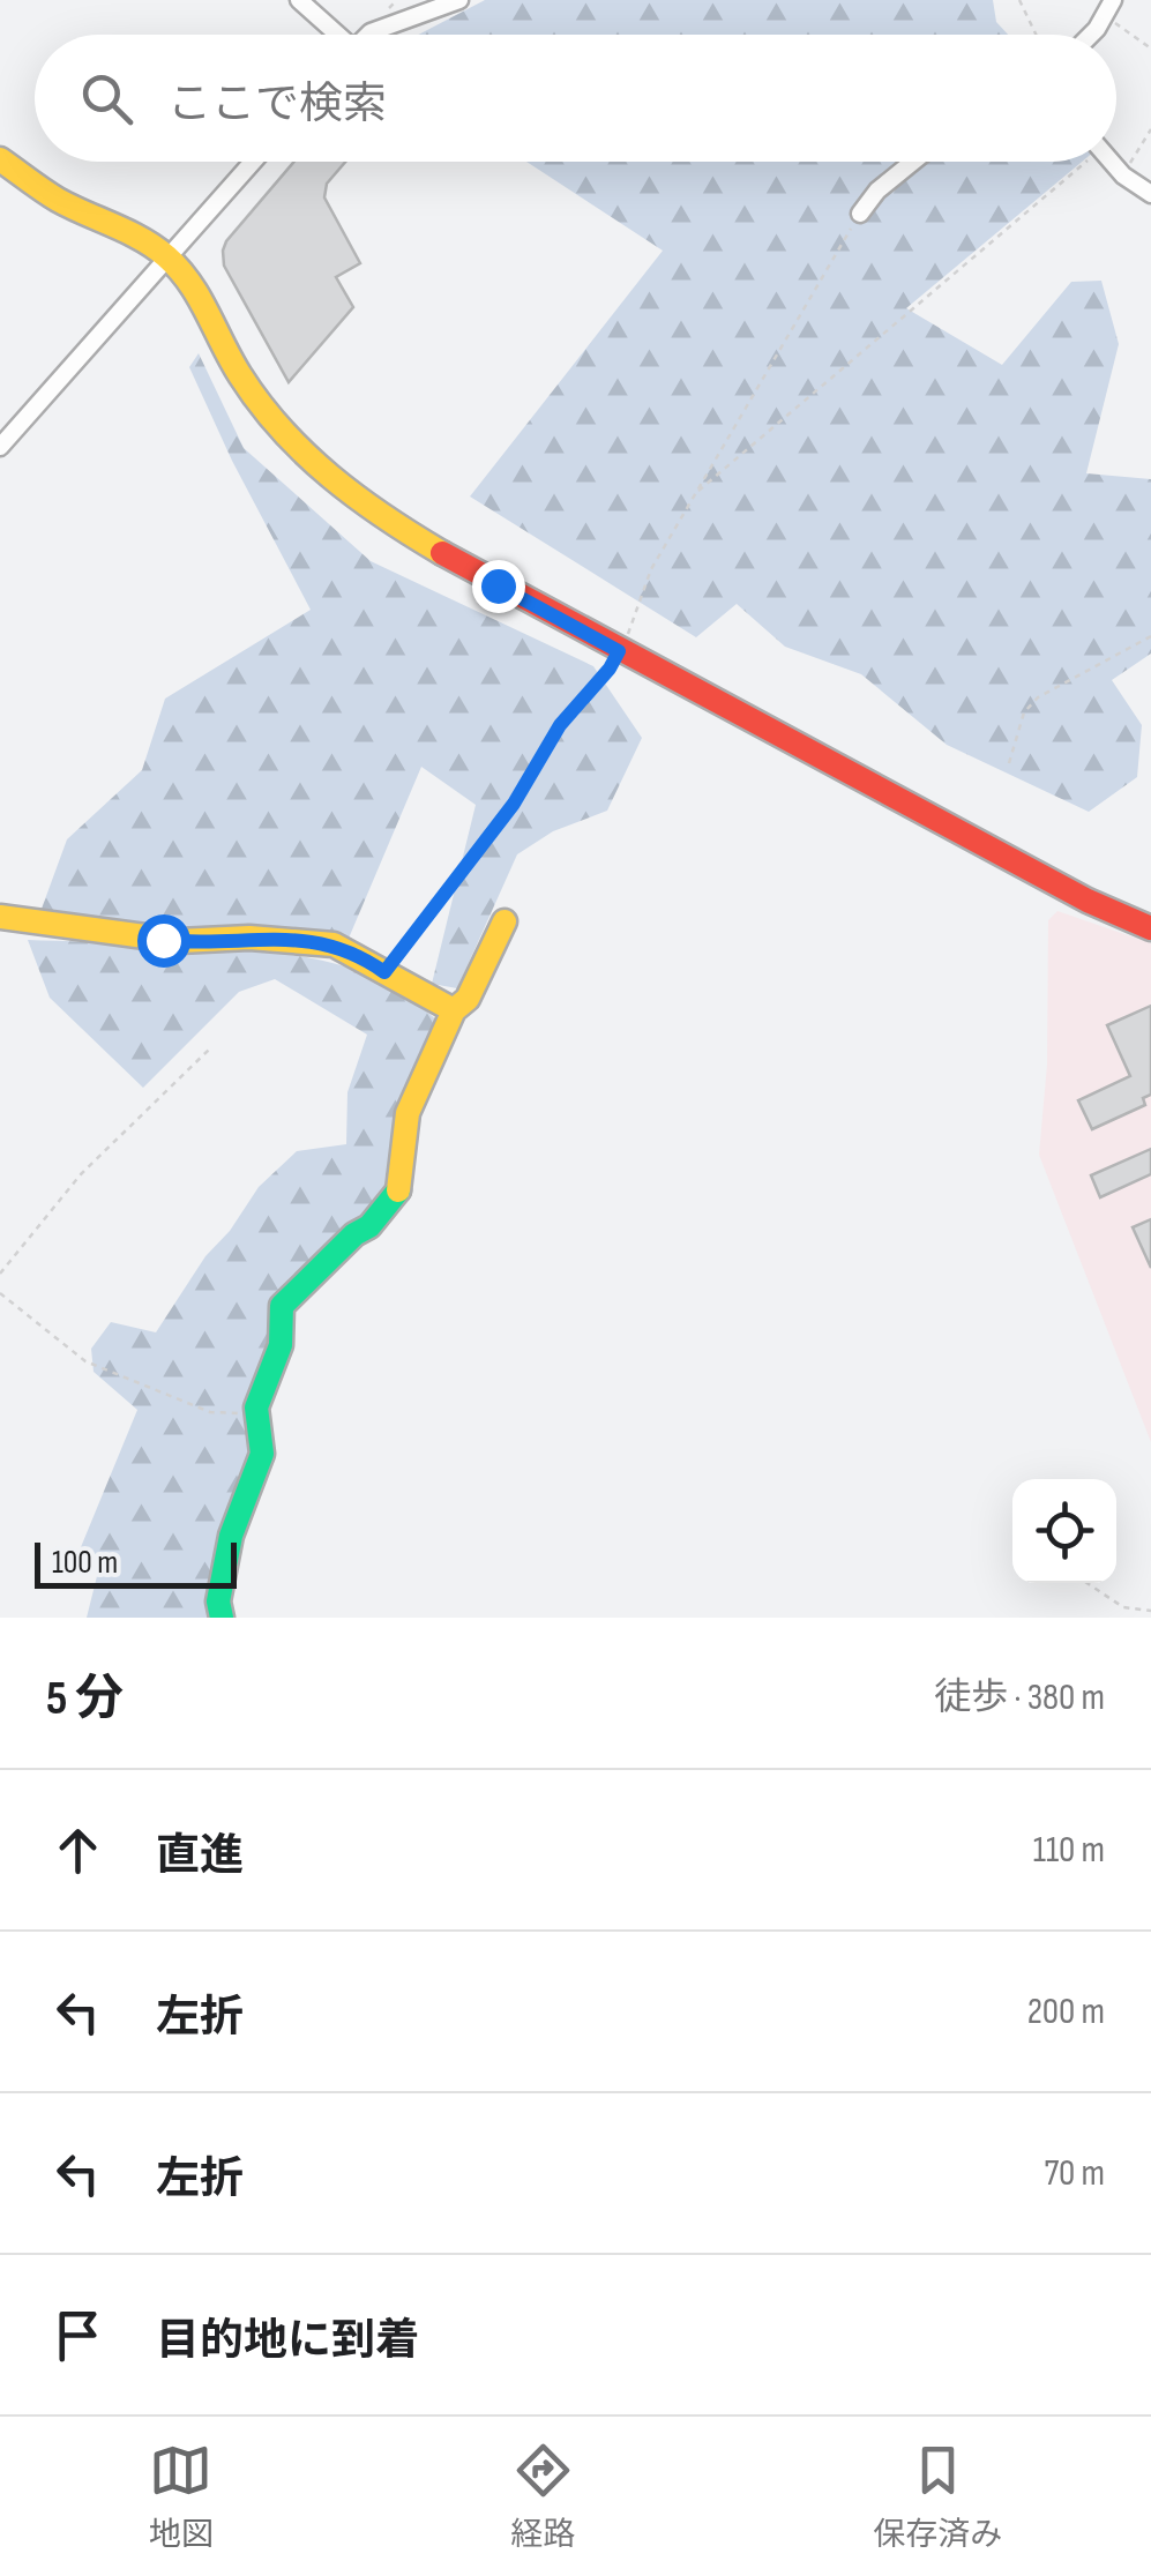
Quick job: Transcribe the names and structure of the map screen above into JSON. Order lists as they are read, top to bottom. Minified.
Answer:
{"scale_bar":"100 m","page":{"search":"ここで検索","scale":"100 m","heading":["5 分","徒歩 · 380 m"],"list":[["直進","110 m"],["左折","200 m"],["左折","70 m"],"目的地に到着"],"nav":["地図","経路","保存済み"]}}
